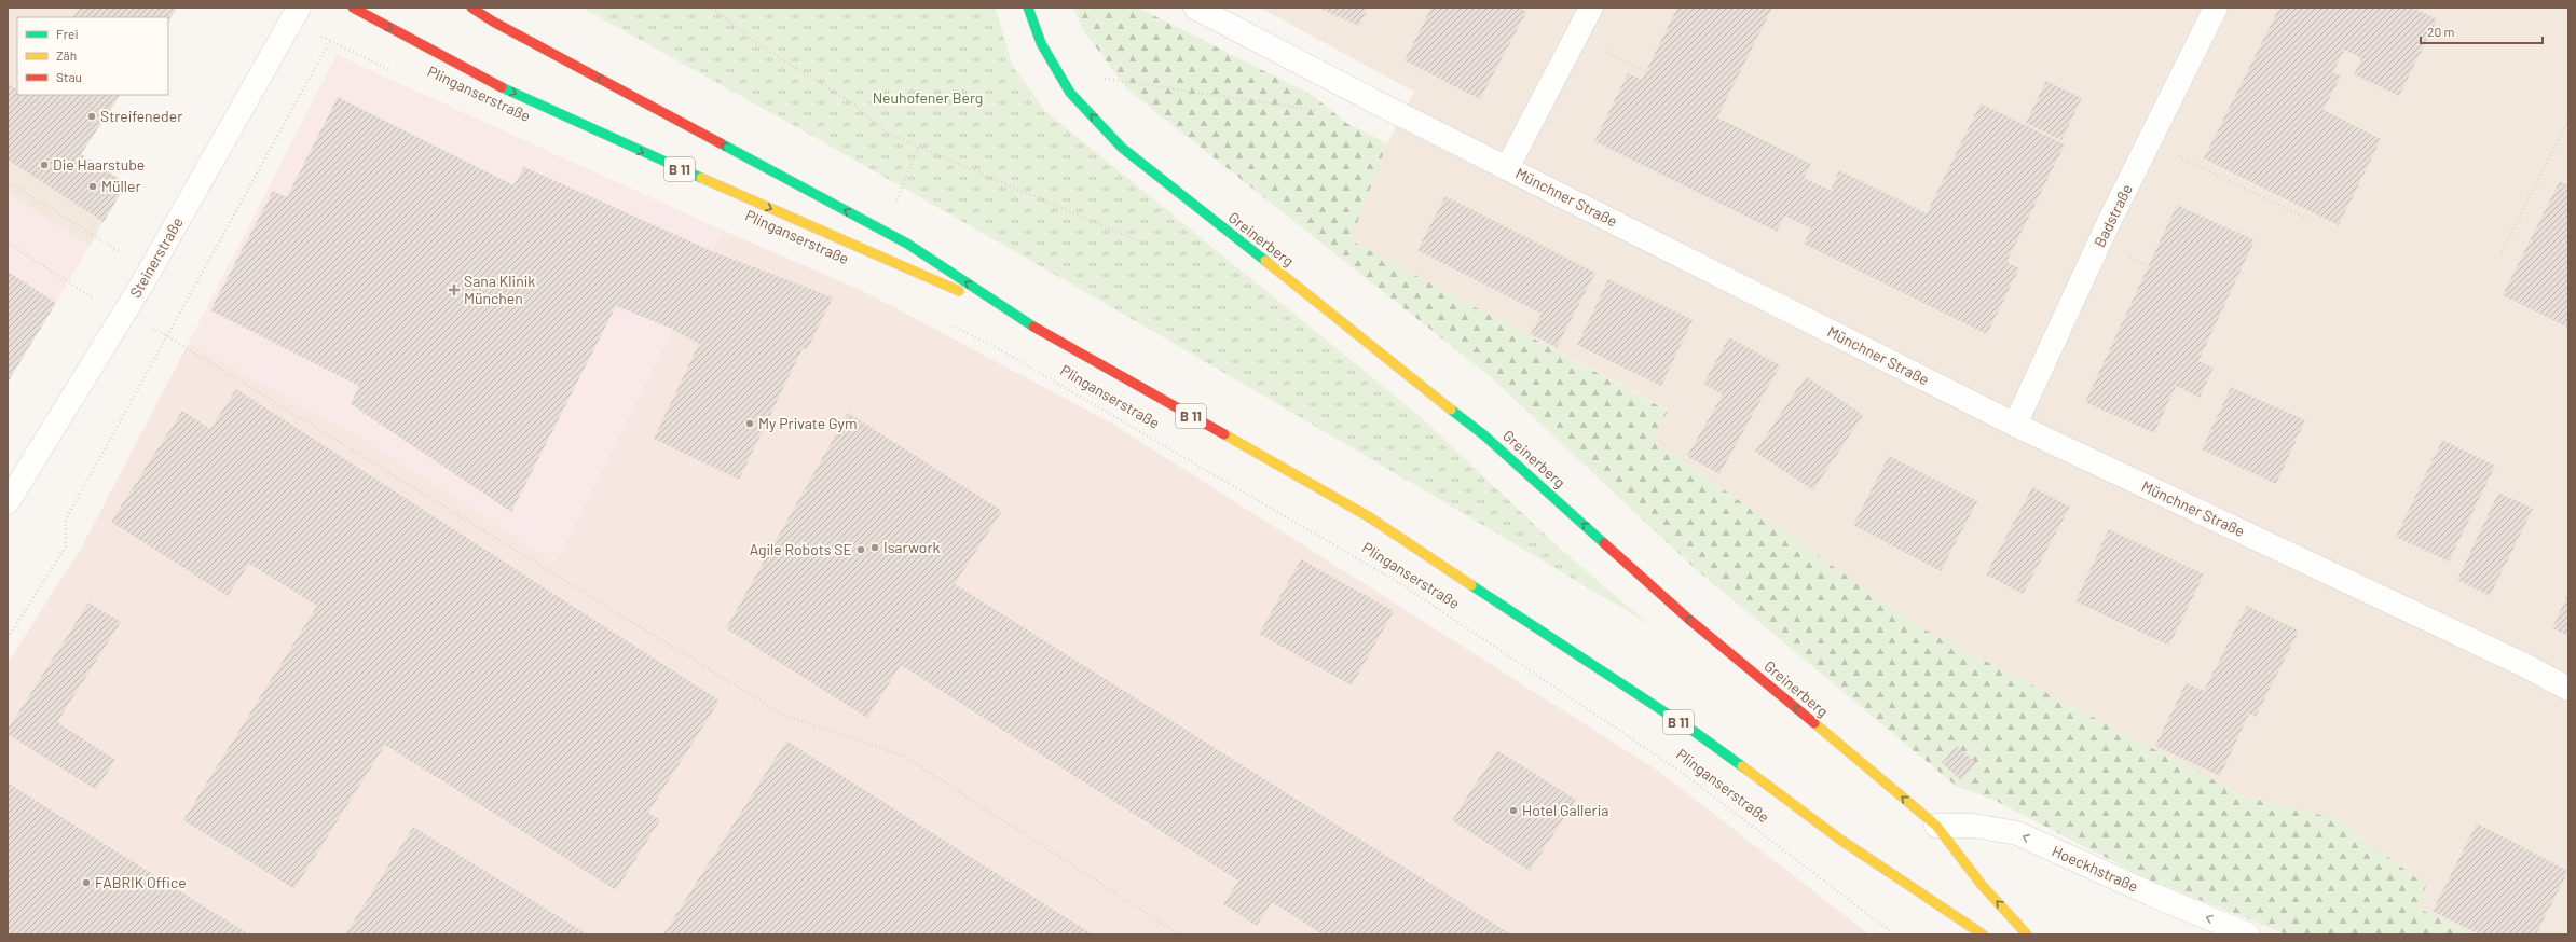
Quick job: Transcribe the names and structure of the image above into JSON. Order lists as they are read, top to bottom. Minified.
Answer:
{"streets":{"main road":["Plinganserstraße","B 11","Greinerberg"],"street":["Münchner Straße","Badstraße","Steinerstraße","Hoeckhstraße"]},"crossings":[["Münchner Straße","Badstraße"],["Greinerberg","Hoeckhstraße"]],"one_way":["Greinerberg","Hoeckhstraße"],"parks":["Neuhofener Berg"],"places":{"other":["Streifeneder","Die Haarstube","Müller","My Private Gym","Isarwork","Agile Robots SE","Hotel Galleria","FABRIK Office"],"health":["Sana Klinik München"]},"legend":["Frei","Zäh","Stau"],"scale_bar":"20 m"}
